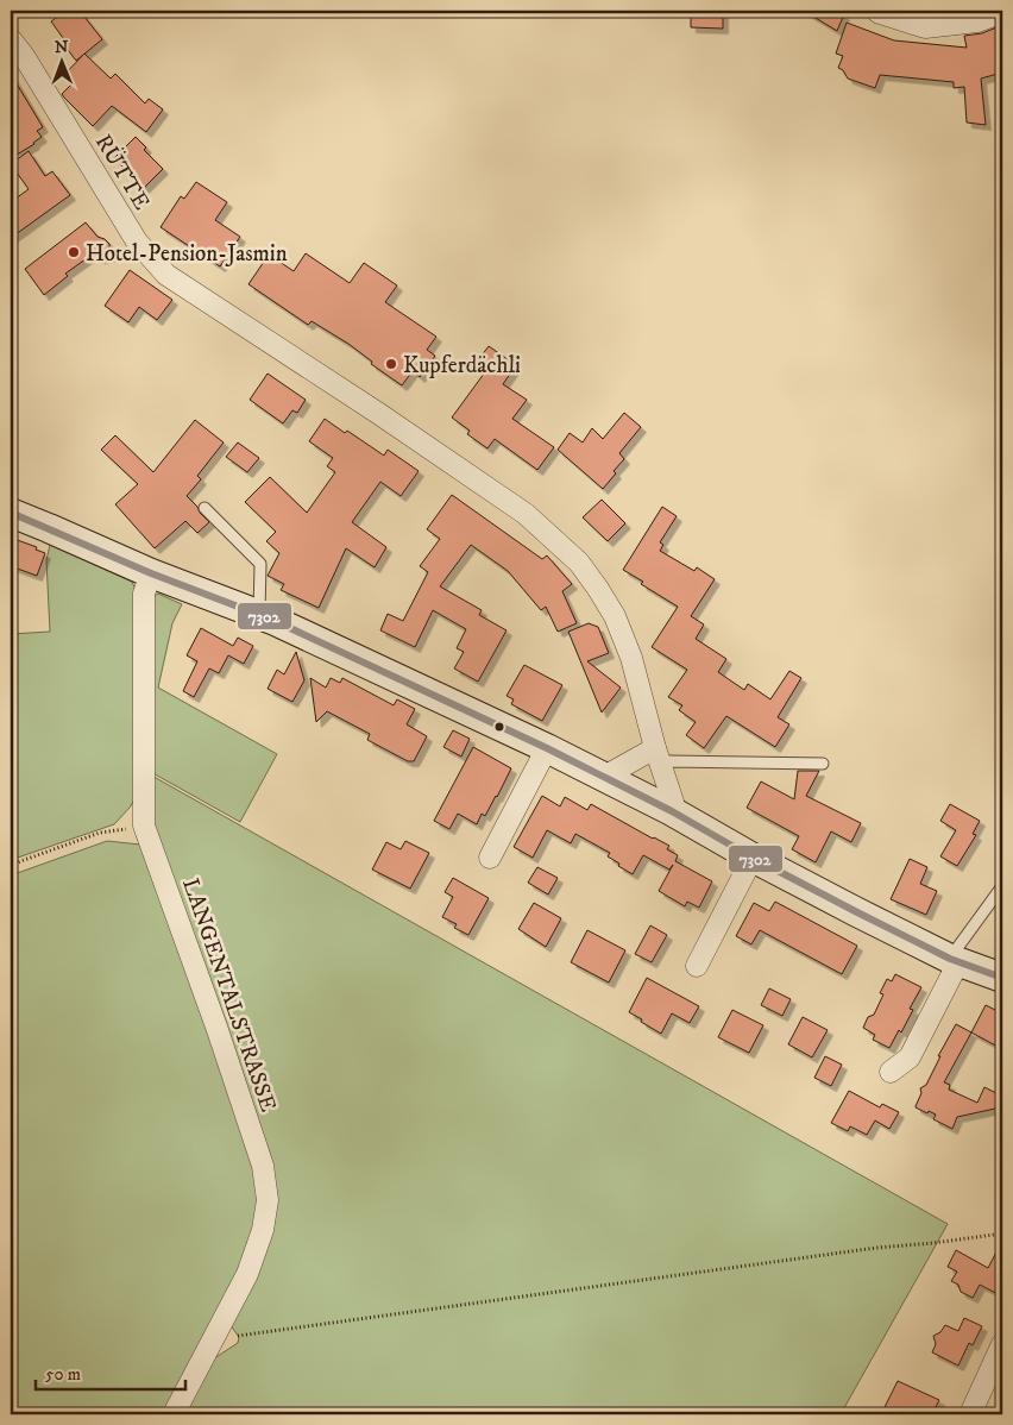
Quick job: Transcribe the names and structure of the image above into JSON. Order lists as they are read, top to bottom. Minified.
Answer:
{"streets":{"street":["RÜTTE","LANGENTALSTRASSE"]},"places":["Hotel-Pension-Jasmin","Kupferdächli"],"lines":["transit line 7302"],"scale_bar":"50 m","north":"top"}
